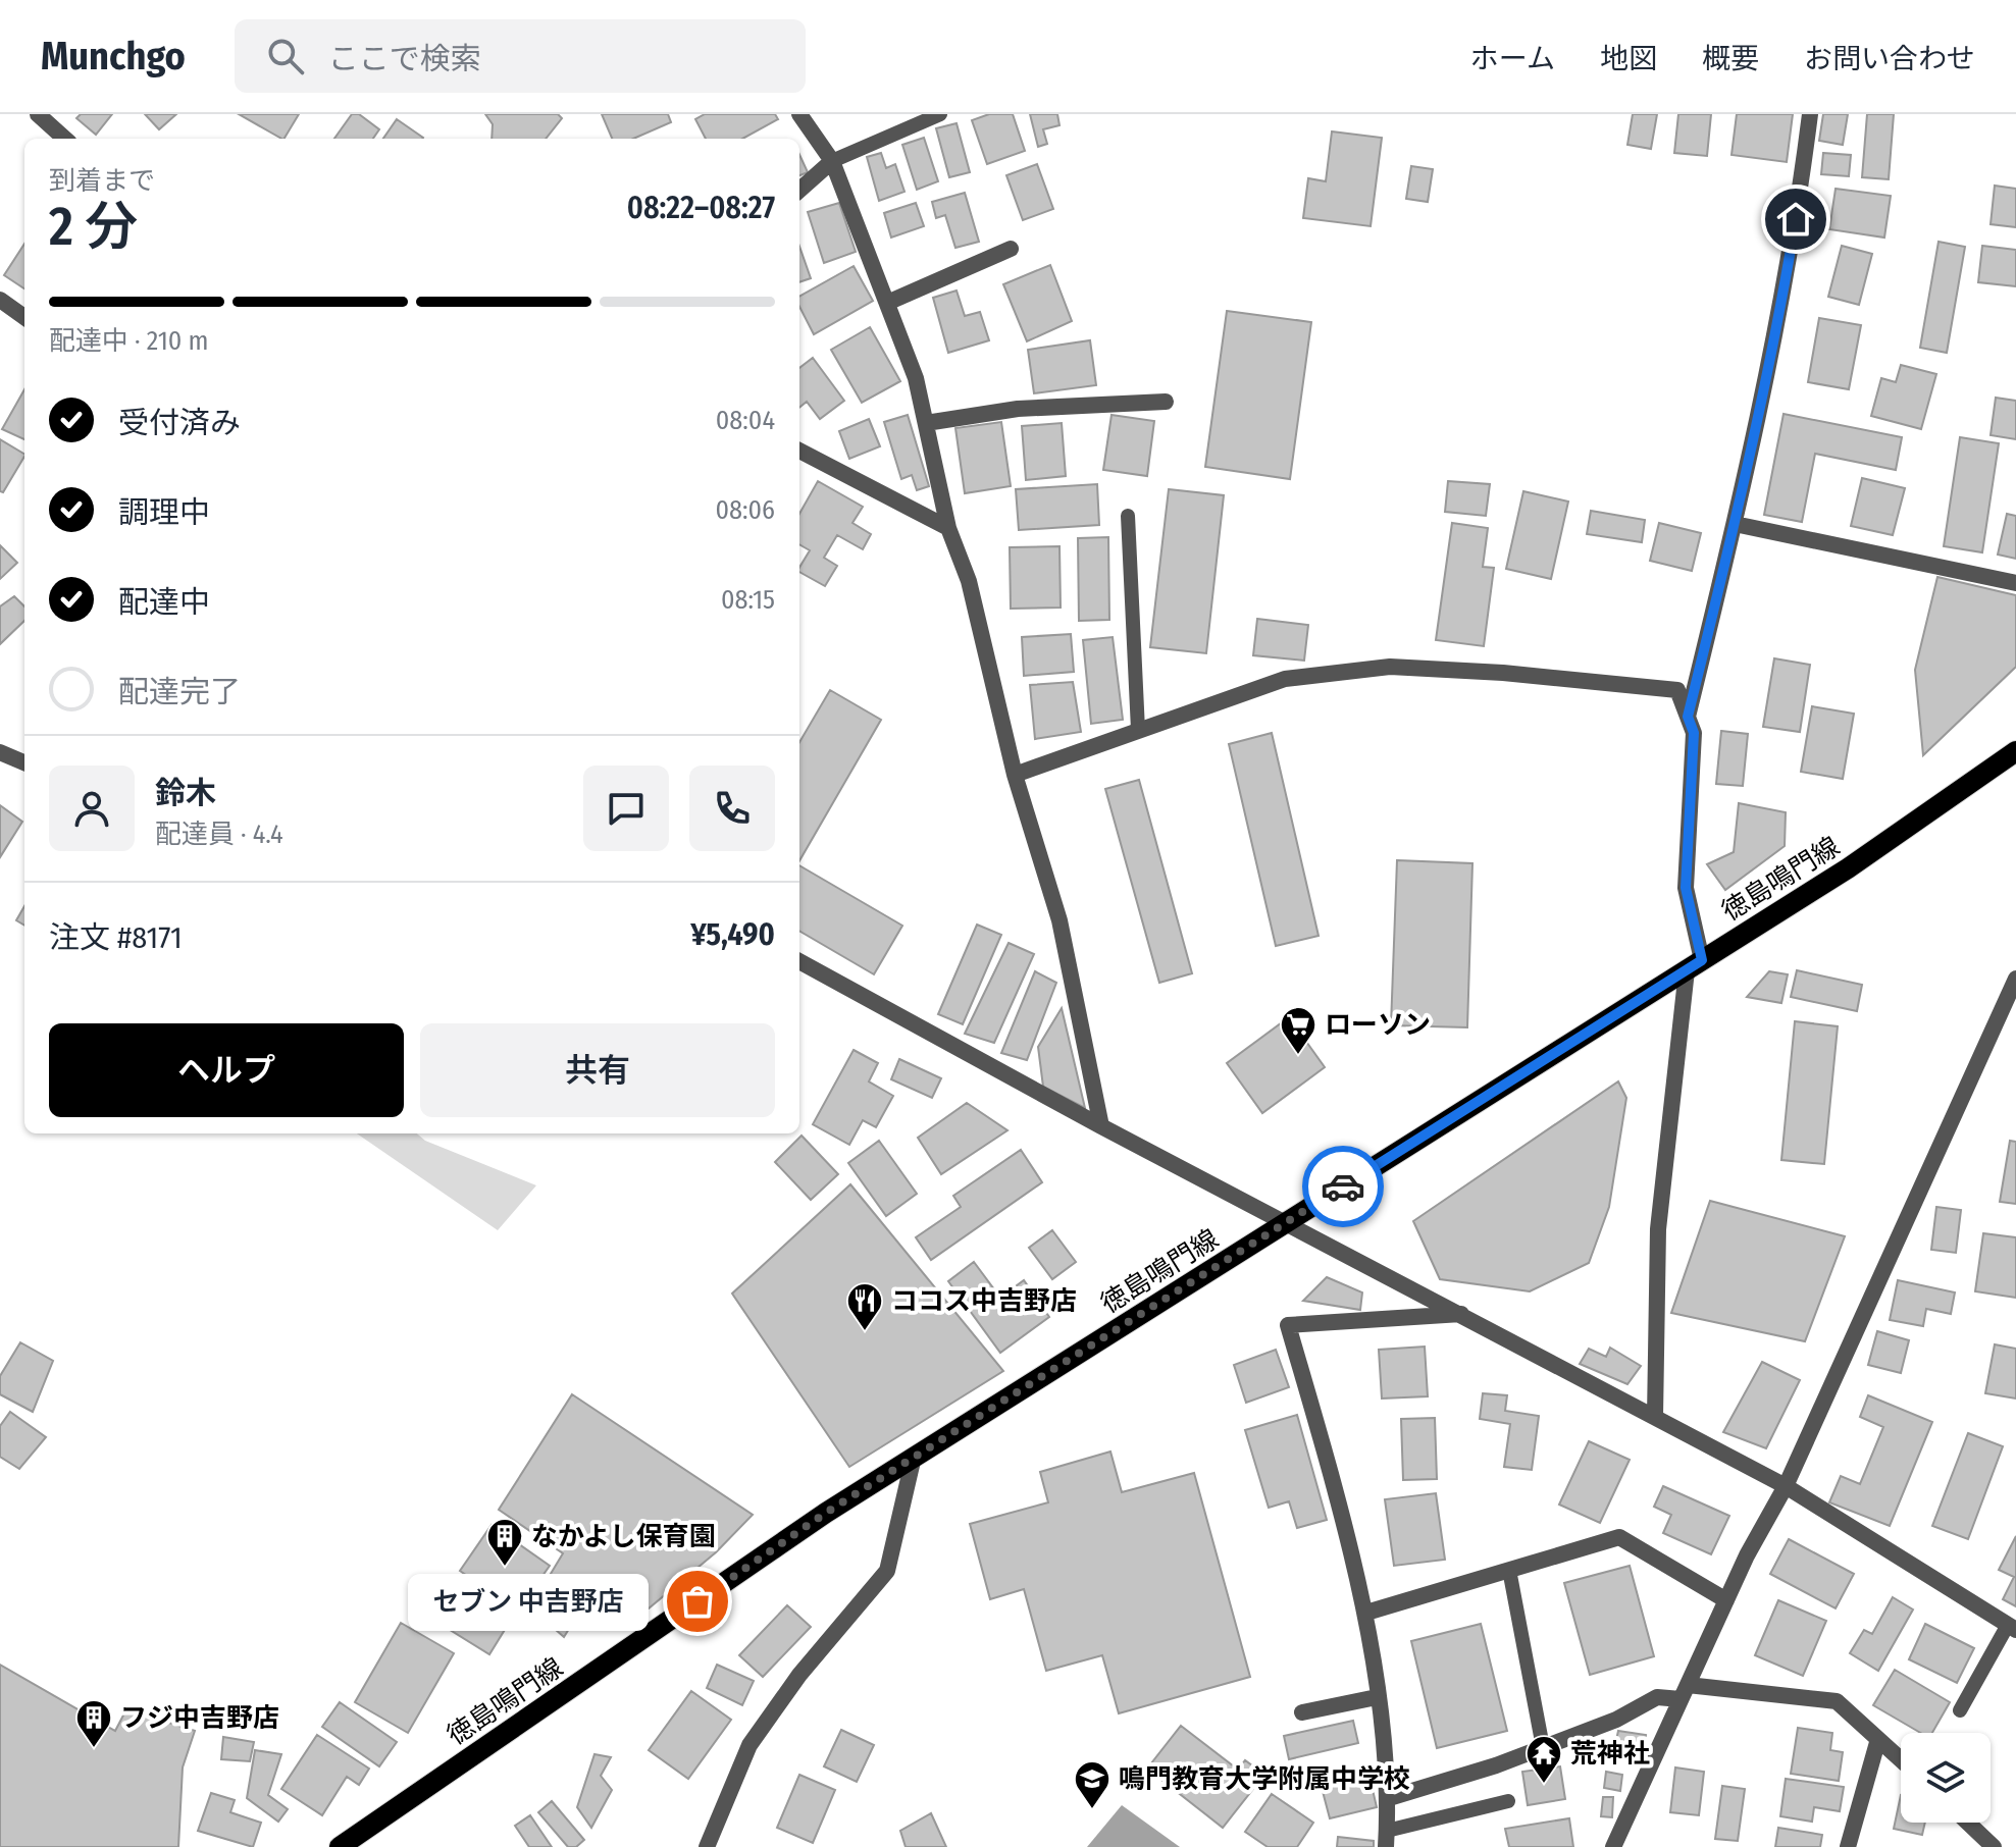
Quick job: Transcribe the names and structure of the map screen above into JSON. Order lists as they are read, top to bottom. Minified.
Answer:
{"streets":{"main road":["徳島鳴門線"]},"places":{"supermarket":["ローソン"],"restaurant":["ココス中吉野店"],"building":["なかよし保育園","フジ中吉野店"],"other":["セブン 中吉野店"],"temple":["荒神社"],"school or university":["鳴門教育大学附属中学校"]},"page":{"header":"Munchgo","search":"ここで検索","nav":["ホーム","地図","概要","お問い合わせ"],"heading":["2 分","到着まで","08:22–08:27"],"panel":["鈴木","配達員 · 4.4","注文 #8171","¥5,490"],"bar":"配達中 · 210 m","list":[["受付済み","08:04"],["調理中","08:06"],["配達中","08:15"],"配達完了"],"buttons":["ヘルプ","共有"],"bubble":"セブン 中吉野店"}}
